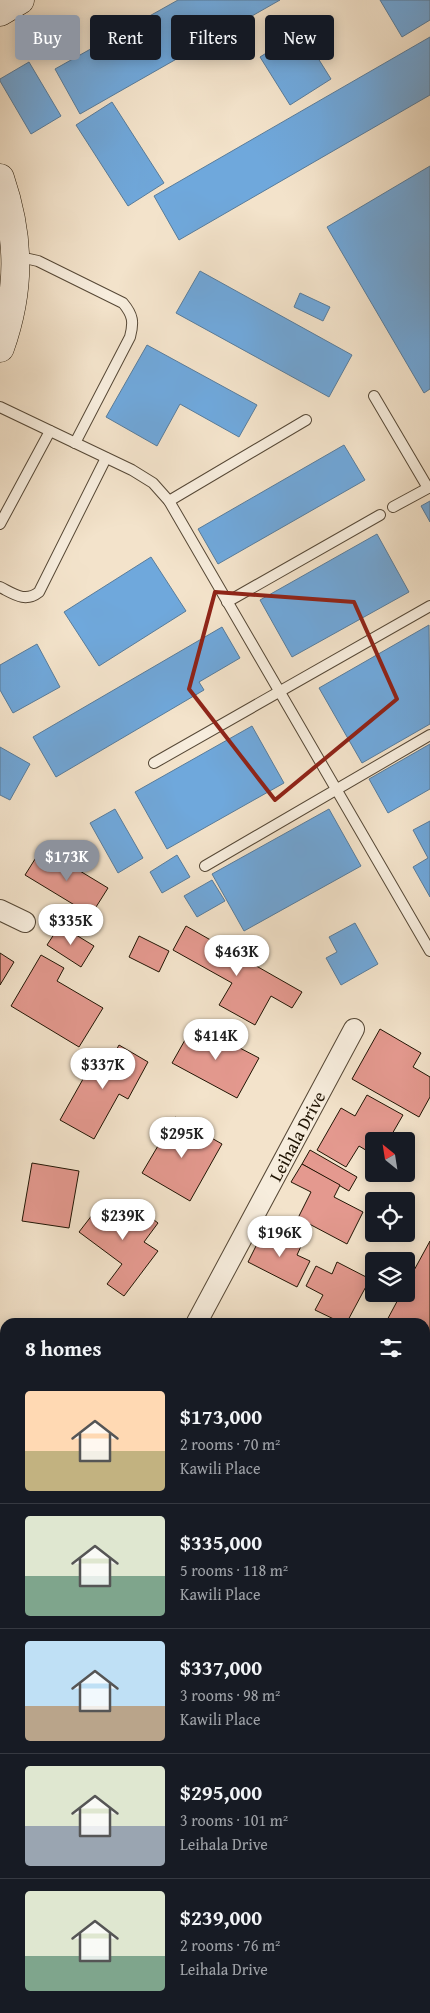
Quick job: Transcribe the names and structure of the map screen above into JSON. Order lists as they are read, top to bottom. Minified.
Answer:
{"streets":{"street":["Leihala Drive"]},"north":"top left","page":{"chip":["Buy","Rent","Filters","New"],"price":["$173K","$335K","$463K","$414K","$337K","$295K","$239K","$196K"],"heading":"8 homes","list":[{"name":"$173,000","note":"2 rooms · 70 m² · Kawili Place"},{"name":"$335,000","note":"5 rooms · 118 m² · Kawili Place"},{"name":"$337,000","note":"3 rooms · 98 m² · Kawili Place"},{"name":"$295,000","note":"3 rooms · 101 m² · Leihala Drive"},{"name":"$239,000","note":"2 rooms · 76 m² · Leihala Drive"}]}}
